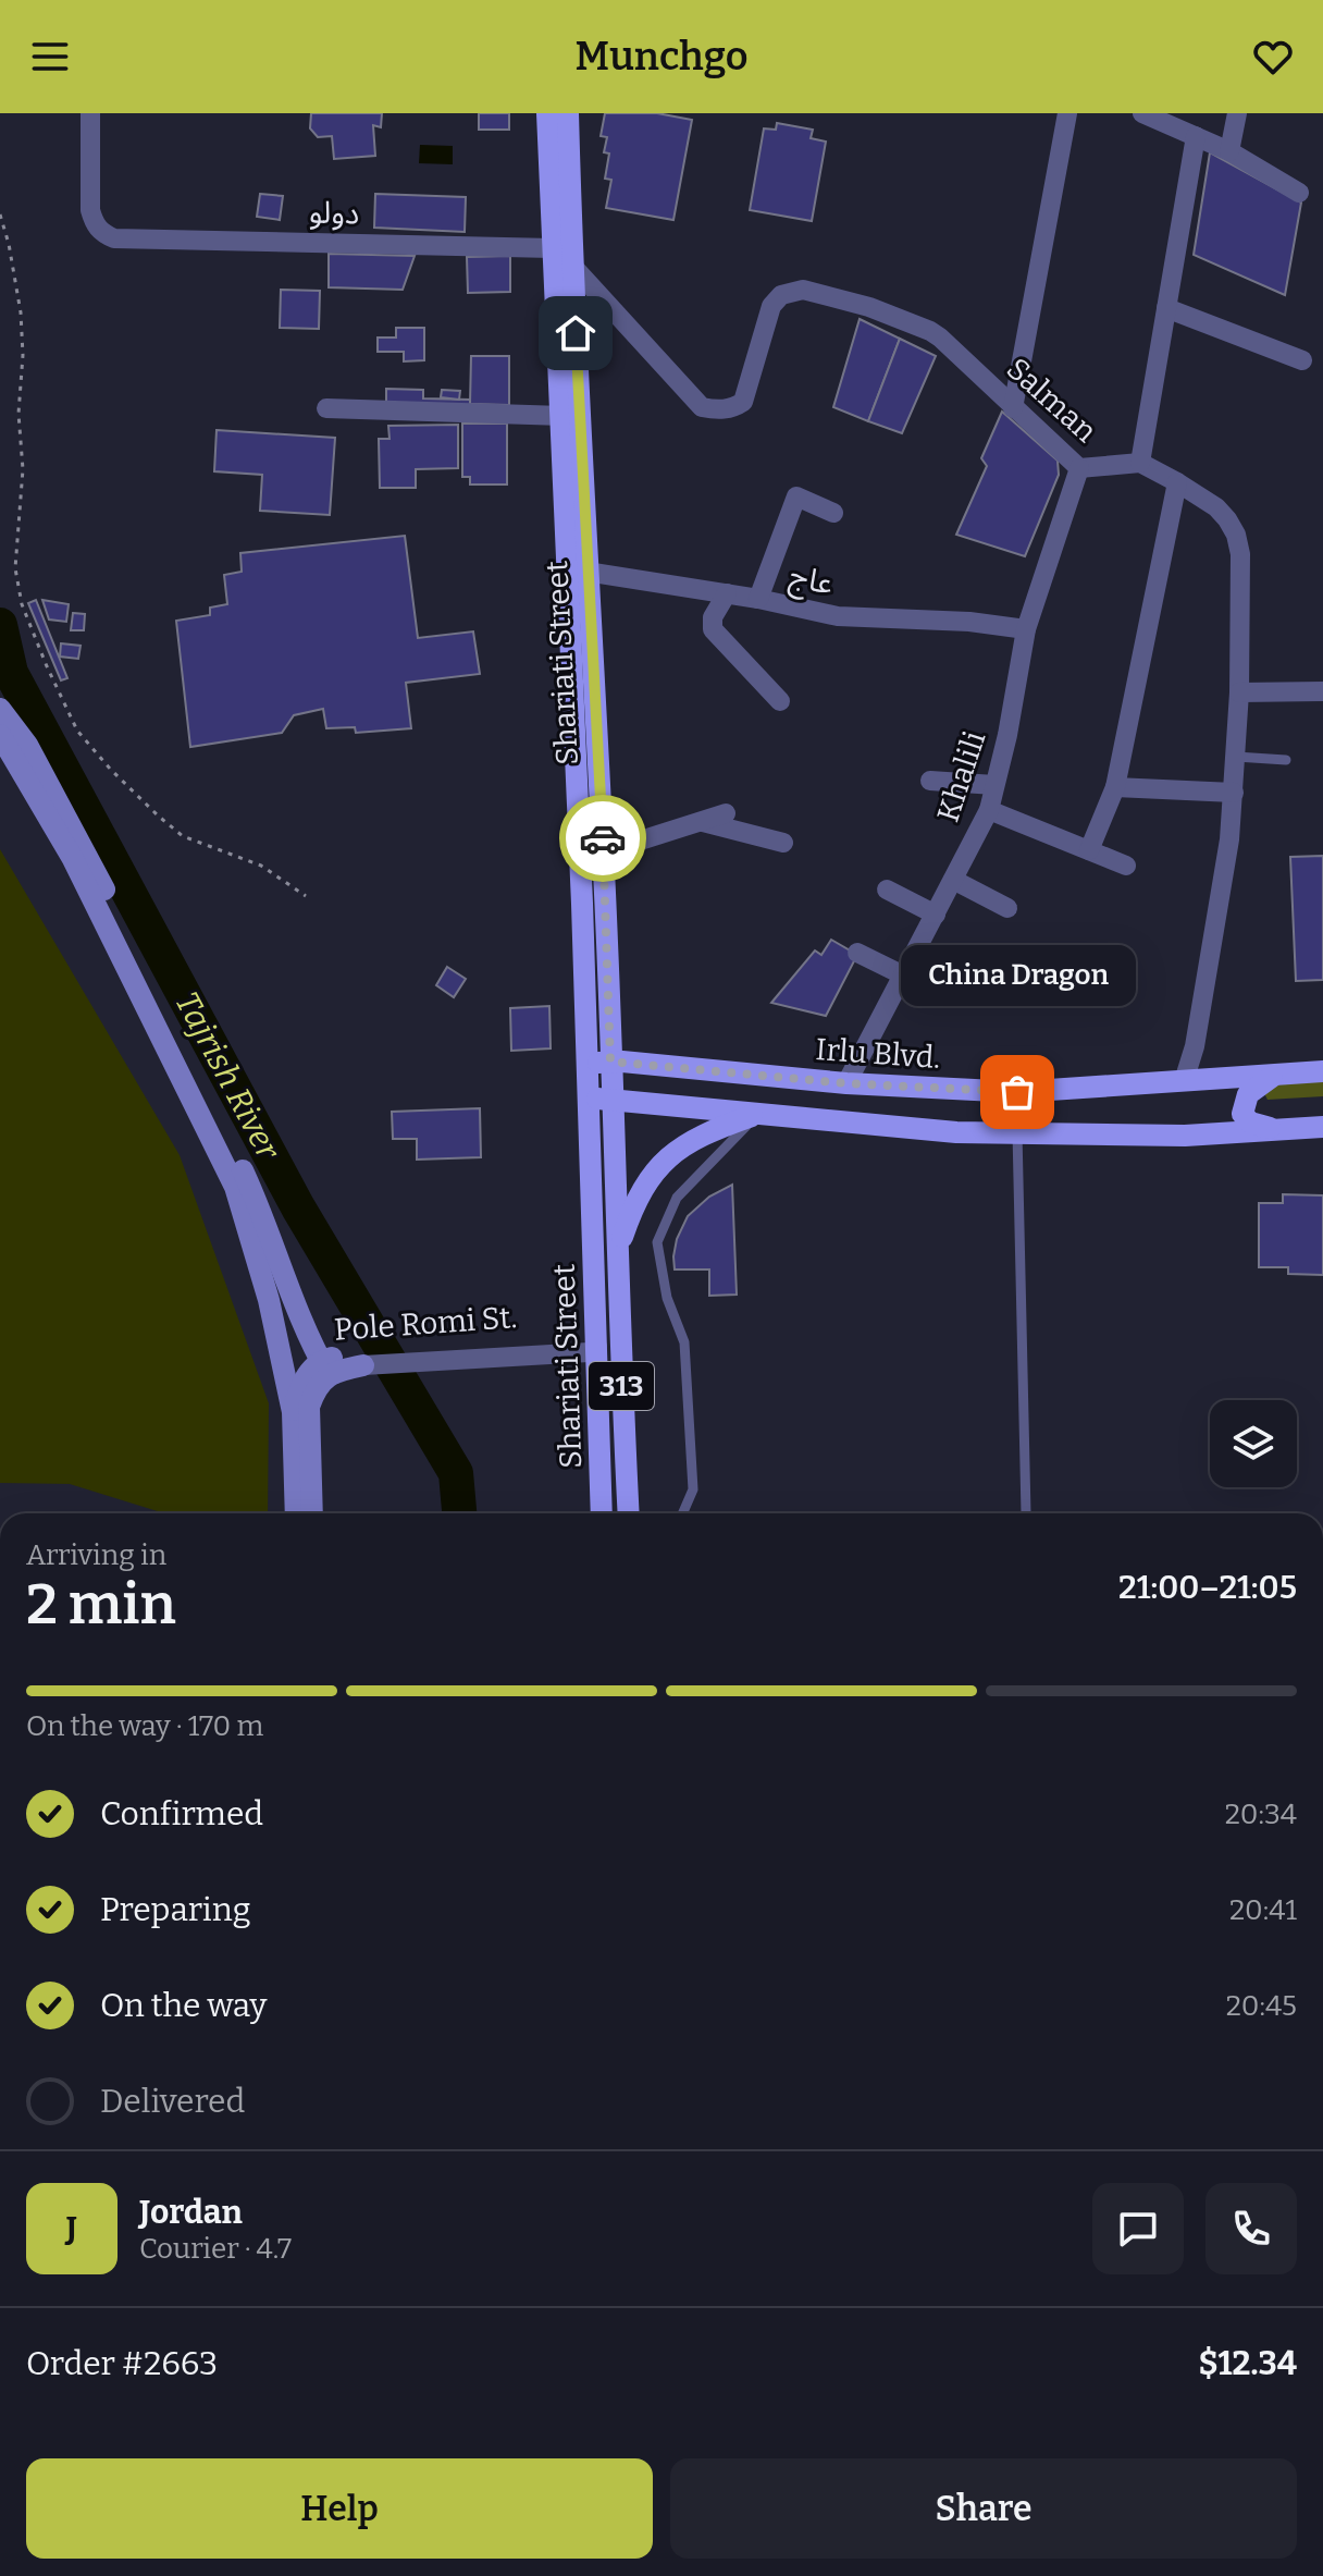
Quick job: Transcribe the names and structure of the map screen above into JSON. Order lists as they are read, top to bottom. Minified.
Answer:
{"streets":{"main road":["Shariati Street","Irlu Blvd.","313"],"street":["دولو","Salman","عاج","Khalili","Pole Romi St."]},"crossings":[["دولو","Shariati Street"],["Salman","Shariati Street"],["Salman","Khalili"],["عاج","Shariati Street"],["عاج","Khalili"],["Shariati Street","Irlu Blvd."],["Shariati Street","Pole Romi St."],["Khalili","Irlu Blvd."]],"water":["Tajrish River"],"places":["China Dragon"],"page":{"header":"Munchgo","bubble":"China Dragon","heading":["2 min","Arriving in","21:00–21:05"],"panel":["Jordan","Courier · 4.7","Order #2663","$12.34"],"bar":"On the way · 170 m","list":[["Confirmed","20:34"],["Preparing","20:41"],["On the way","20:45"],"Delivered"],"round":"J","buttons":["Help","Share"]}}
